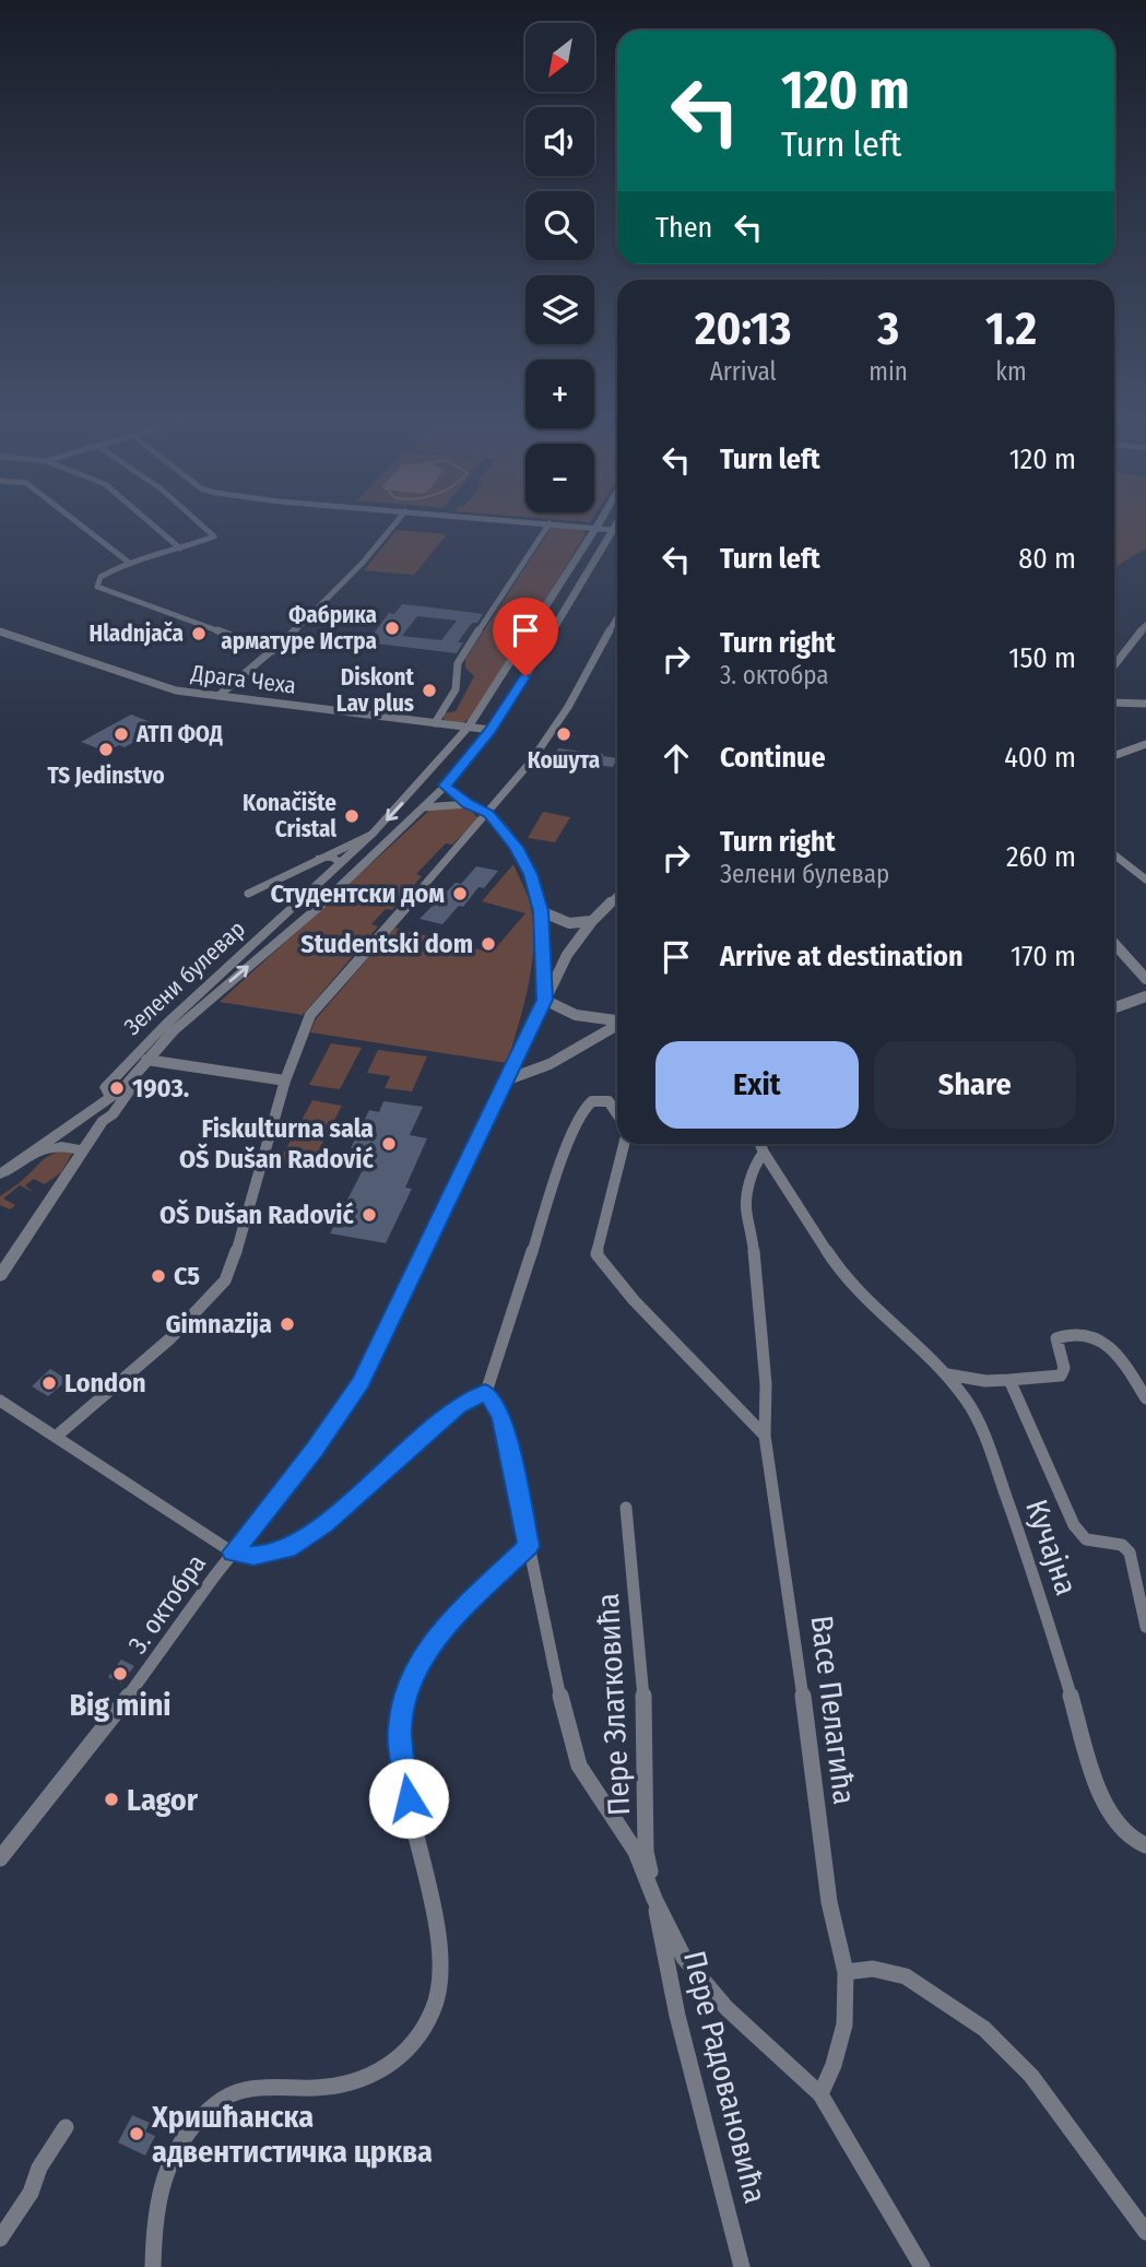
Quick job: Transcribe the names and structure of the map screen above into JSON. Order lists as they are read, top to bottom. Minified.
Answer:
{"streets":{"street":["Драга Чеха","Зелени булевар","Кучајна","3. октобра","Пере Златковића","Васе Пелагића","Пере Радовановића"]},"crossings":[["Драга Чеха","Зелени булевар"],["Кучајна","Васе Пелагића"],["Пере Златковића","Пере Радовановића"]],"places":["Фабрика арматуре Истра","Hladnjača","Diskont Lav plus","АТП ФОД","Кошута","TS Jedinstvo","Konačište Cristal","Студентски дом","Studentski dom","1903.","Fiskulturna sala OŠ Dušan Radović","OŠ Dušan Radović","C5","Gimnazija","London","Big mini","Lagor","Хришћанска адвентистичка црква"],"north":"bottom left","page":{"map_buttons":["+","−"],"turn":["120 m","Turn left"],"then":"Then","eta":["20:13","Arrival","3","min","1.2","km"],"list":[{"name":"Turn left","value":"120 m"},{"name":"Turn left","value":"80 m"},{"name":"Turn right","note":"3. октобра","value":"150 m"},{"name":"Continue","value":"400 m"},{"name":"Turn right","note":"Зелени булевар","value":"260 m"},{"name":"Arrive at destination","value":"170 m"}],"buttons":["Exit","Share"]}}
